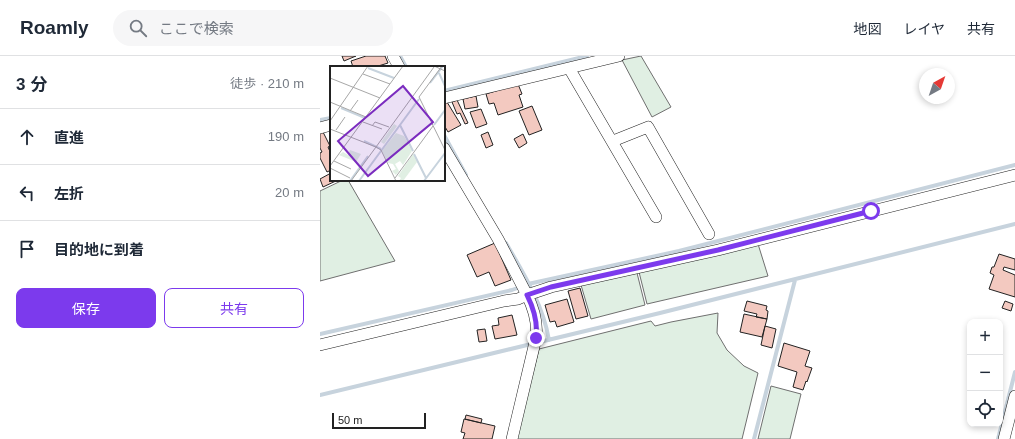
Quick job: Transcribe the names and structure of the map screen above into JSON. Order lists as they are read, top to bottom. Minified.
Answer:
{"scale_bar":"50 m","north":"top right","page":{"header":"Roamly","search":"ここで検索","nav":["地図","レイヤ","共有"],"heading":["3 分","徒歩 · 210 m"],"list":[["直進","190 m"],["左折","20 m"],"目的地に到着"],"buttons":["保存","共有"],"map_buttons":["+","−"],"scale":"50 m"}}
